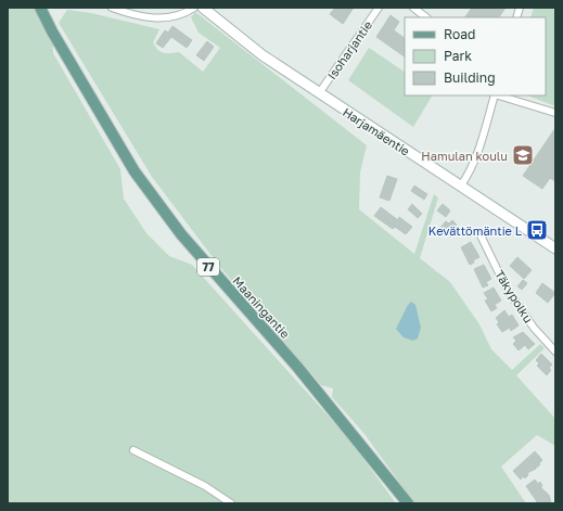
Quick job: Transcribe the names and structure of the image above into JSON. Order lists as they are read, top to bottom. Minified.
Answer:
{"streets":{"main road":["77","Maaningantie"],"street":["Isoharjantie","Harjamäentie","Täkypolku"]},"crossings":[["Isoharjantie","Harjamäentie"]],"places":{"school or university":["Hamulan koulu"],"bus stop":["Kevättömäntie L"]},"legend":["Road","Park","Building"]}
